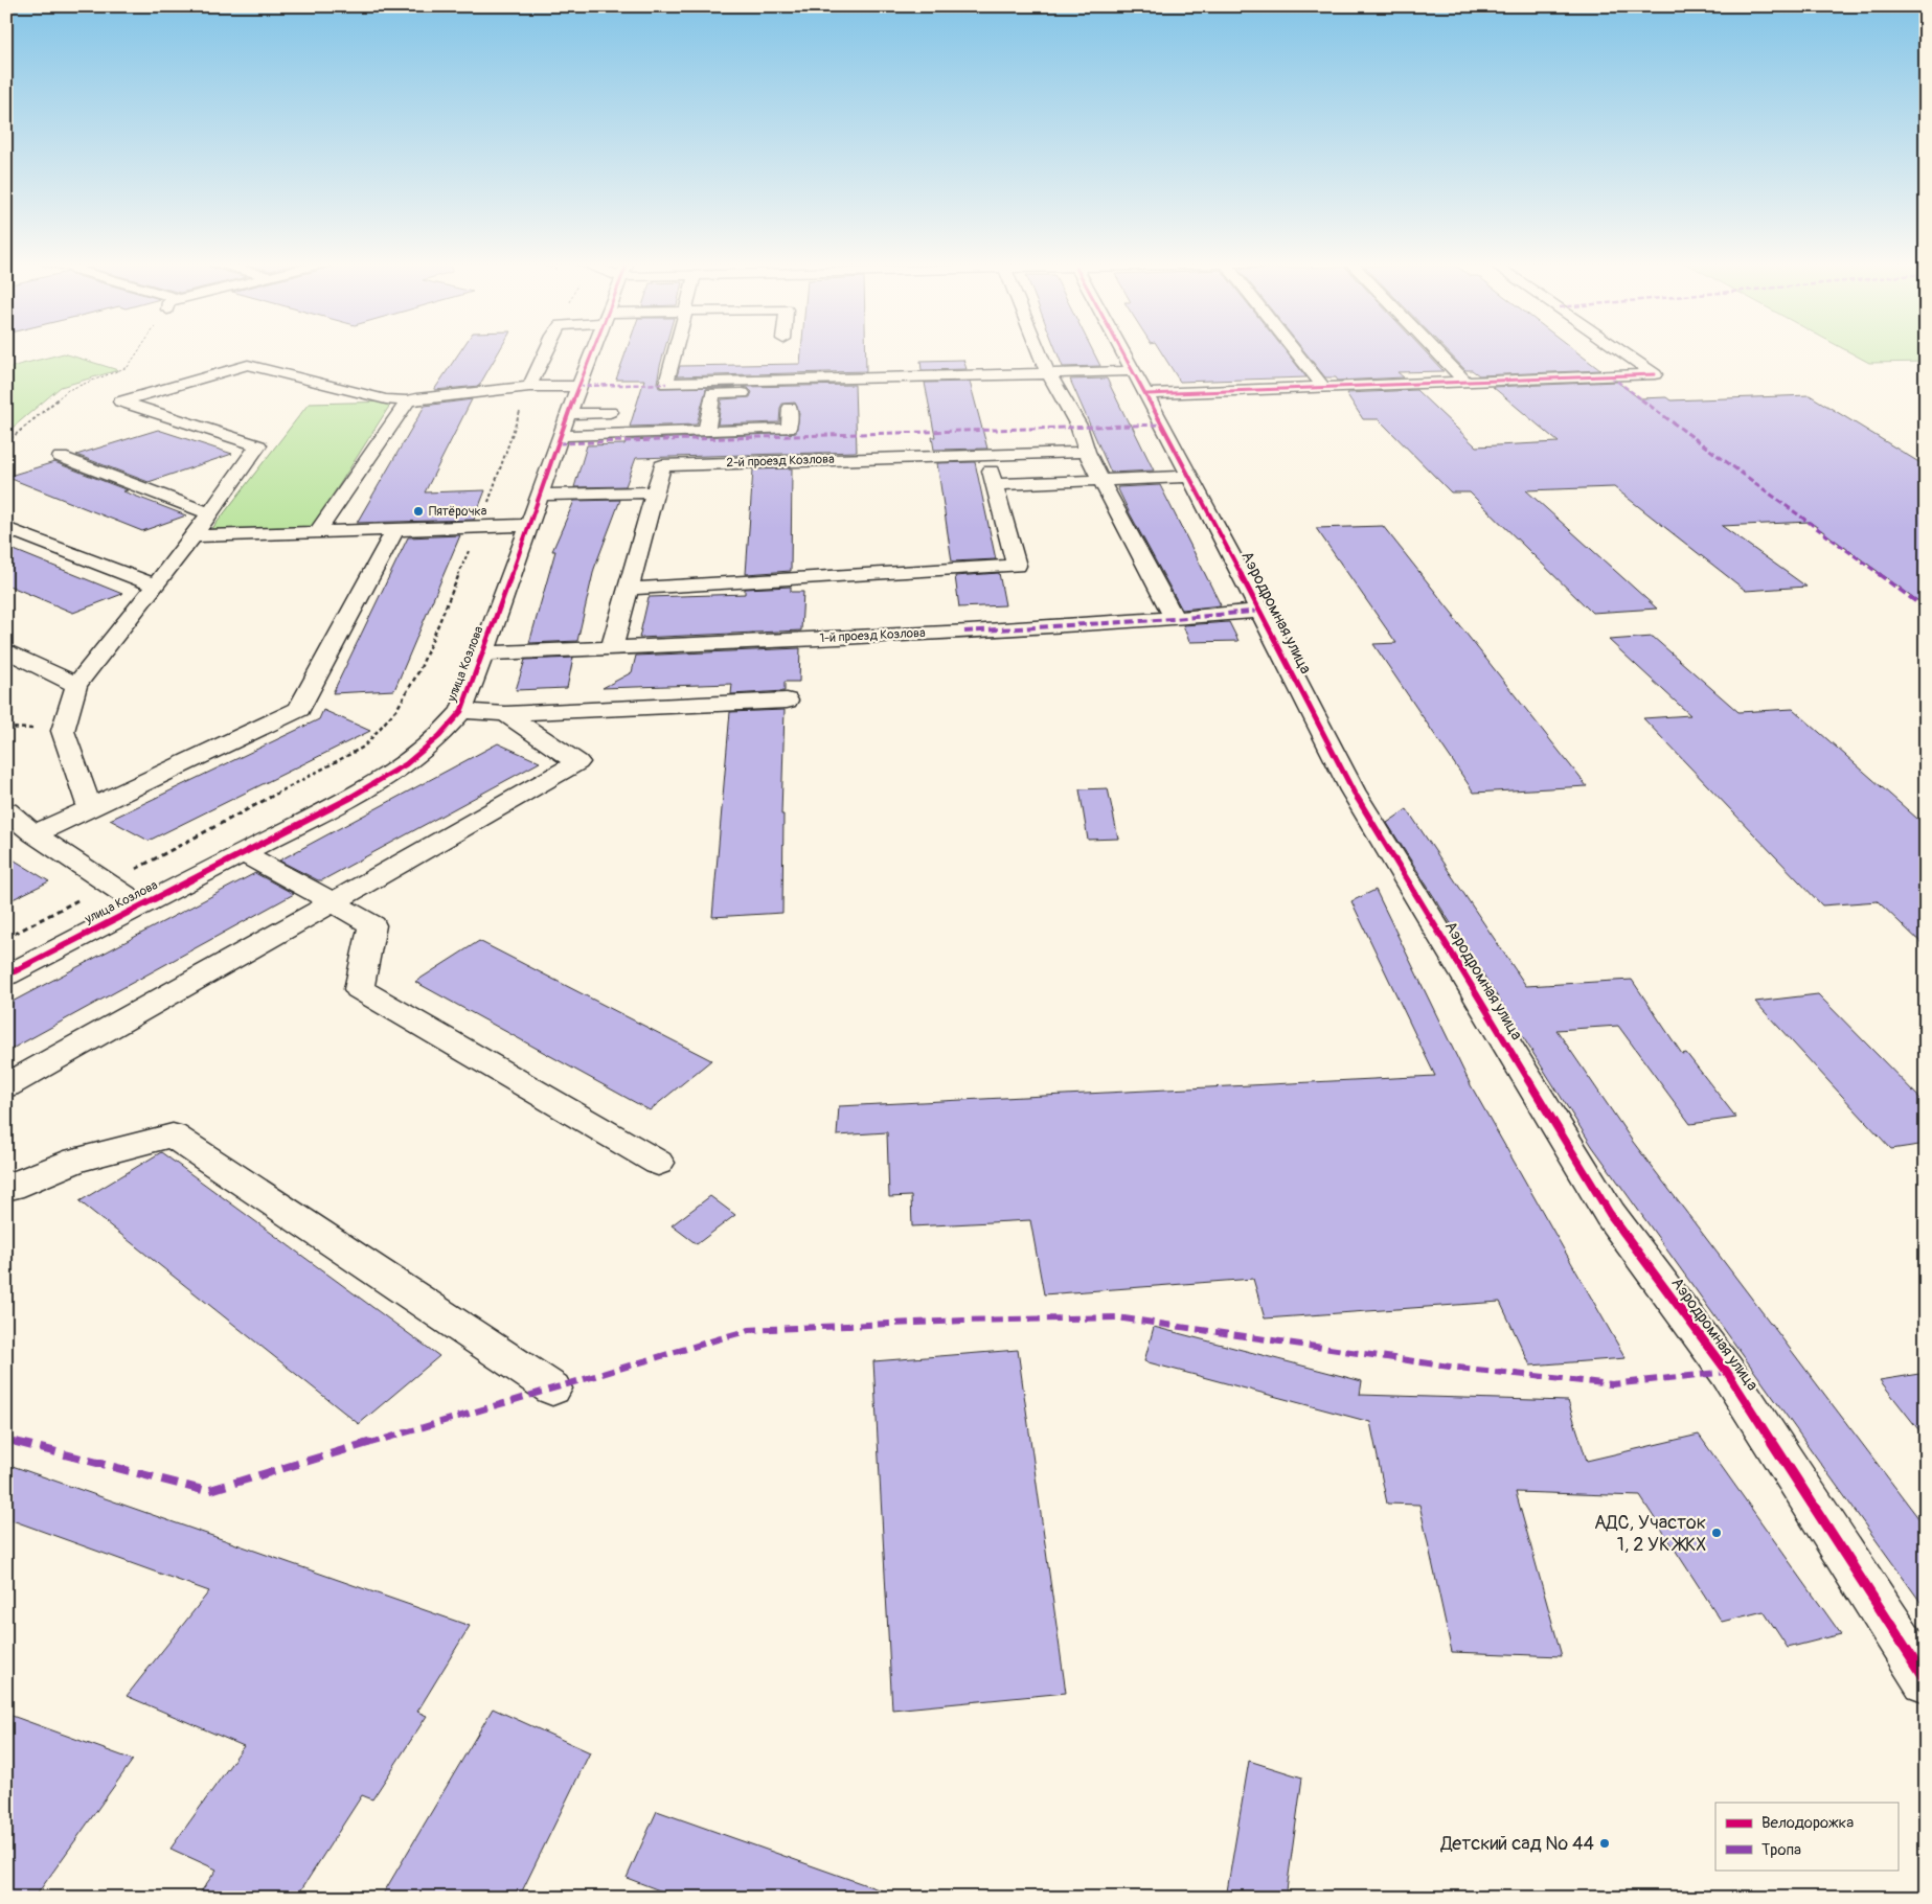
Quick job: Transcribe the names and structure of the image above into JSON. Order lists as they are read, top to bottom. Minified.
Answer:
{"streets":{"street":["2-й проезд Козлова","Аэродромная улица","1-й проезд Козлова","улица Козлова"]},"crossings":[["2-й проезд Козлова","1-й проезд Козлова"],["Аэродромная улица","1-й проезд Козлова"],["1-й проезд Козлова","улица Козлова"]],"places":["Пятёрочка","АДС, Участок 1, 2 УК ЖКХ","Детский сад № 44"],"legend":["Велодорожка","Тропа"]}
